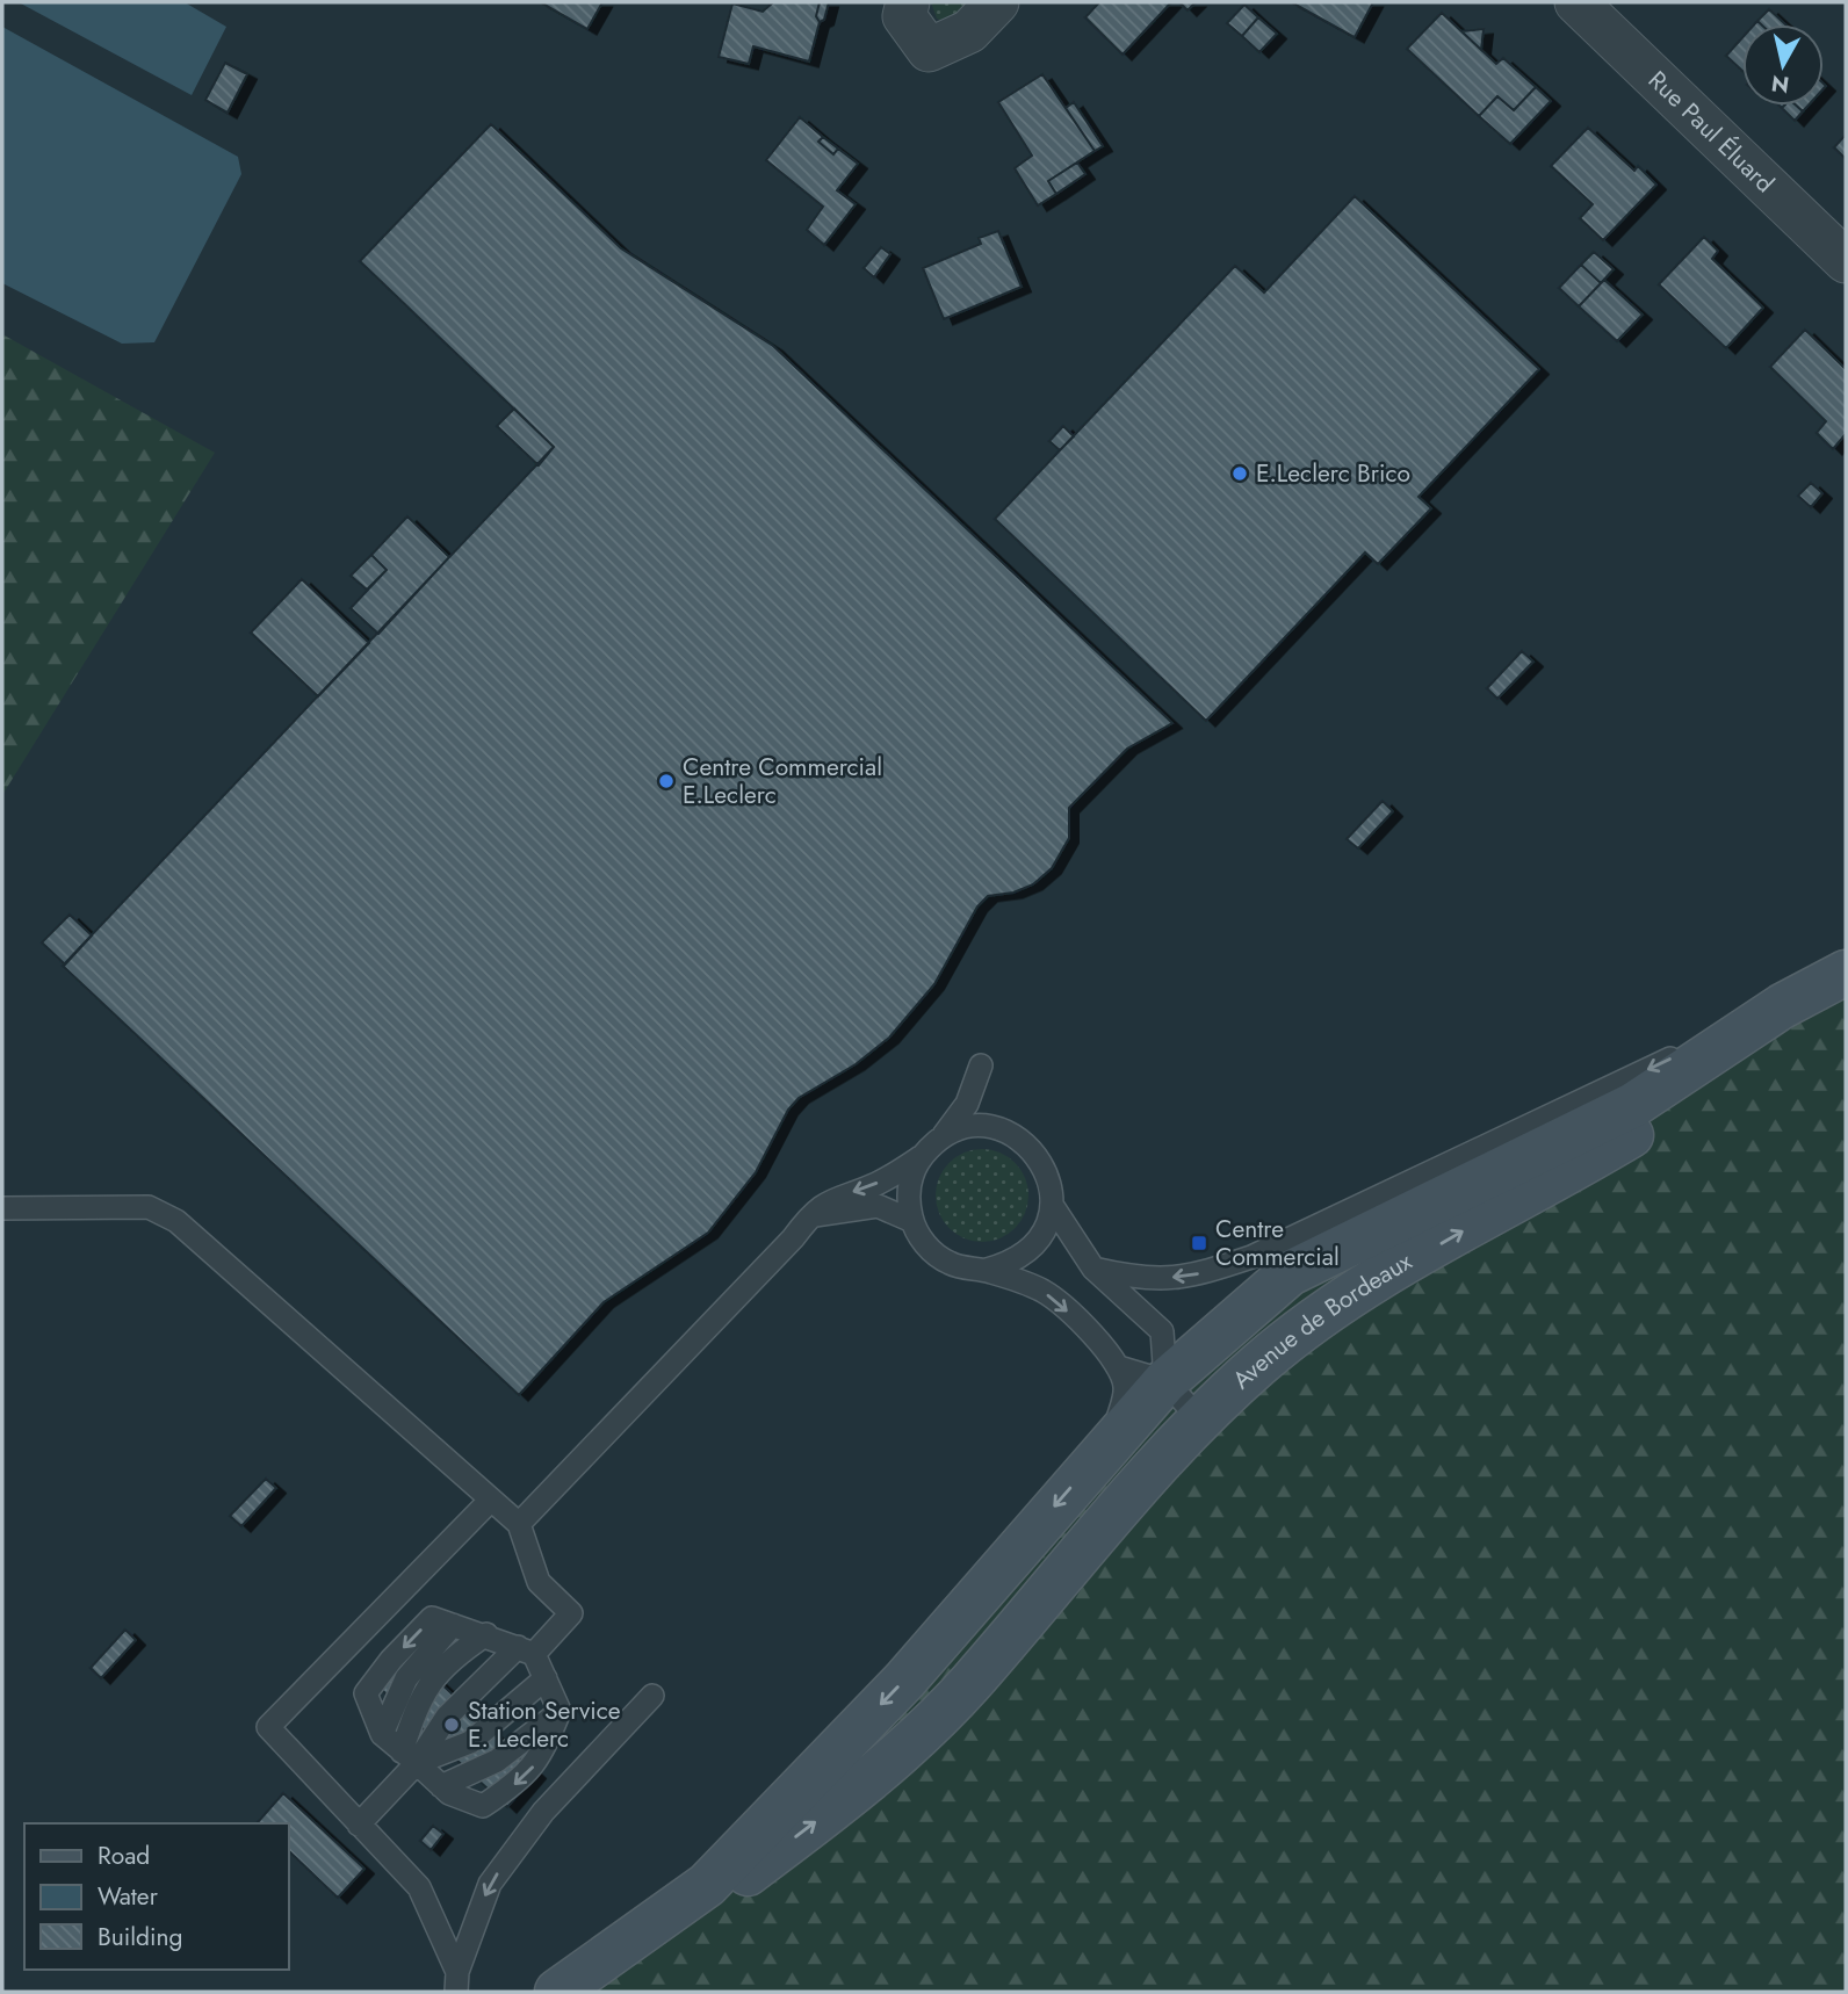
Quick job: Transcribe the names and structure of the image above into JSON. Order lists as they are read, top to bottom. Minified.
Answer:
{"streets":{"main road":["Avenue de Bordeaux"],"street":["Rue Paul Éluard"]},"places":{"other":["E.Leclerc Brico","Centre Commercial E.Leclerc","Station Service E. Leclerc"],"transit":["Centre Commercial"]},"legend":["Road","Water","Building"],"north":"bottom"}
